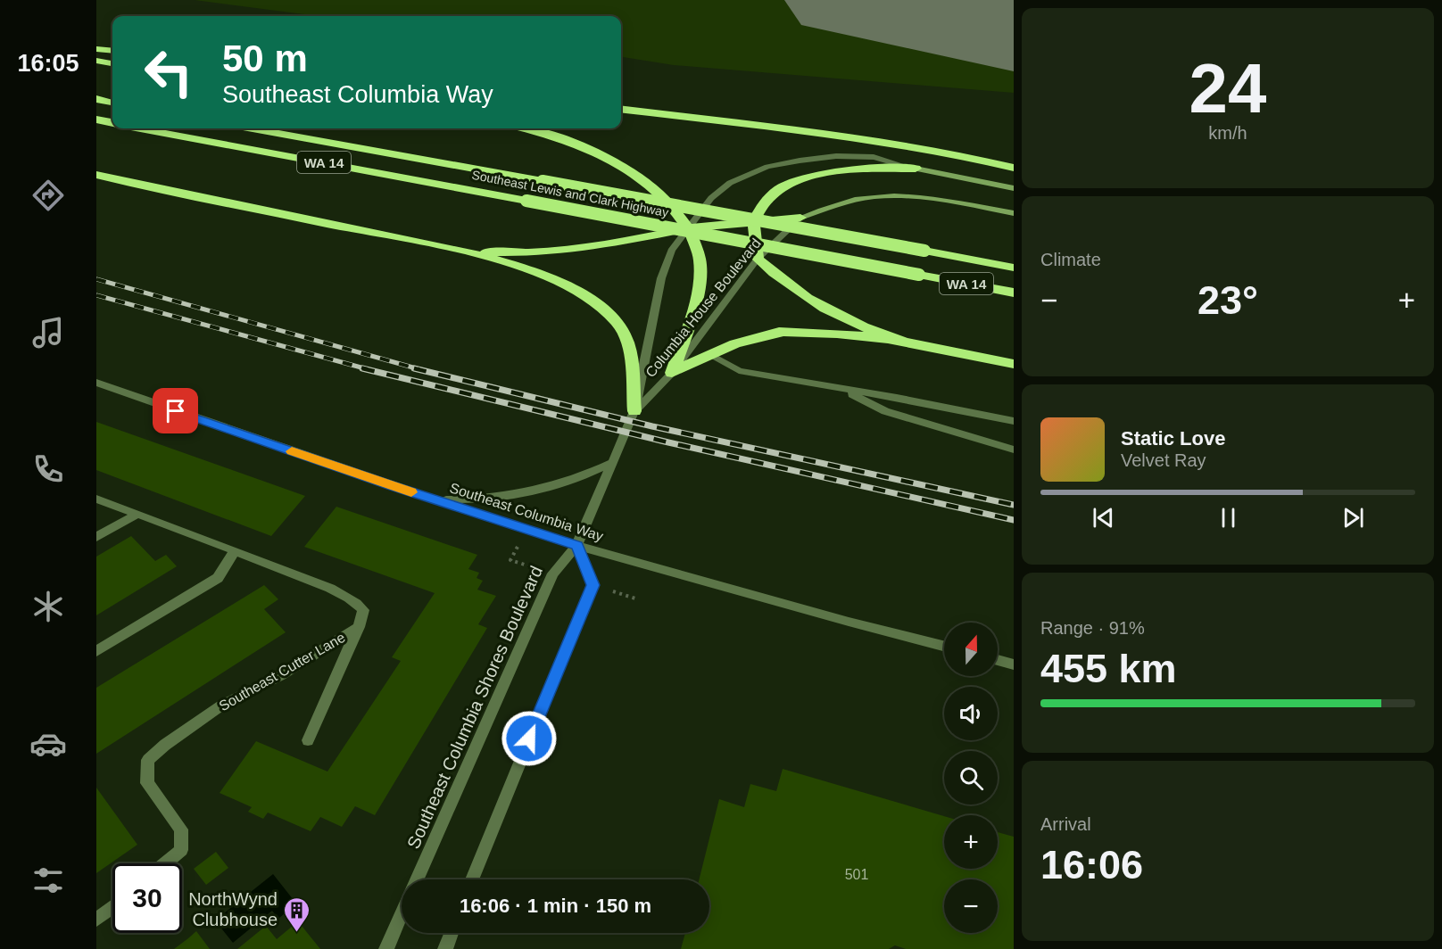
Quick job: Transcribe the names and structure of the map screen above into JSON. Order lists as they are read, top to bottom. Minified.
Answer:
{"streets":{"highway":["WA 14","Southeast Lewis and Clark Highway"],"main road":["Columbia House Boulevard"],"street":["Southeast Columbia Way","Southeast Cutter Lane","Southeast Columbia Shores Boulevard"]},"crossings":[["Columbia House Boulevard","Southeast Columbia Shores Boulevard"],["Southeast Columbia Way","Southeast Columbia Shores Boulevard"]],"places":{"building":["NorthWynd Clubhouse"]},"house_numbers":["501"],"north":"top","page":{"tabs":"16:05","tile":[["24","km/h"],"Climate",["Range · 91%","455 km"],["Arrival","16:06"]],"turn":["50 m","Southeast Columbia Way"],"heat":["−","23°","+"],"song":["Static Love","Velvet Ray"],"map_buttons":["+","−"],"limit":"30","trip":"16:06 · 1 min · 150 m"}}
